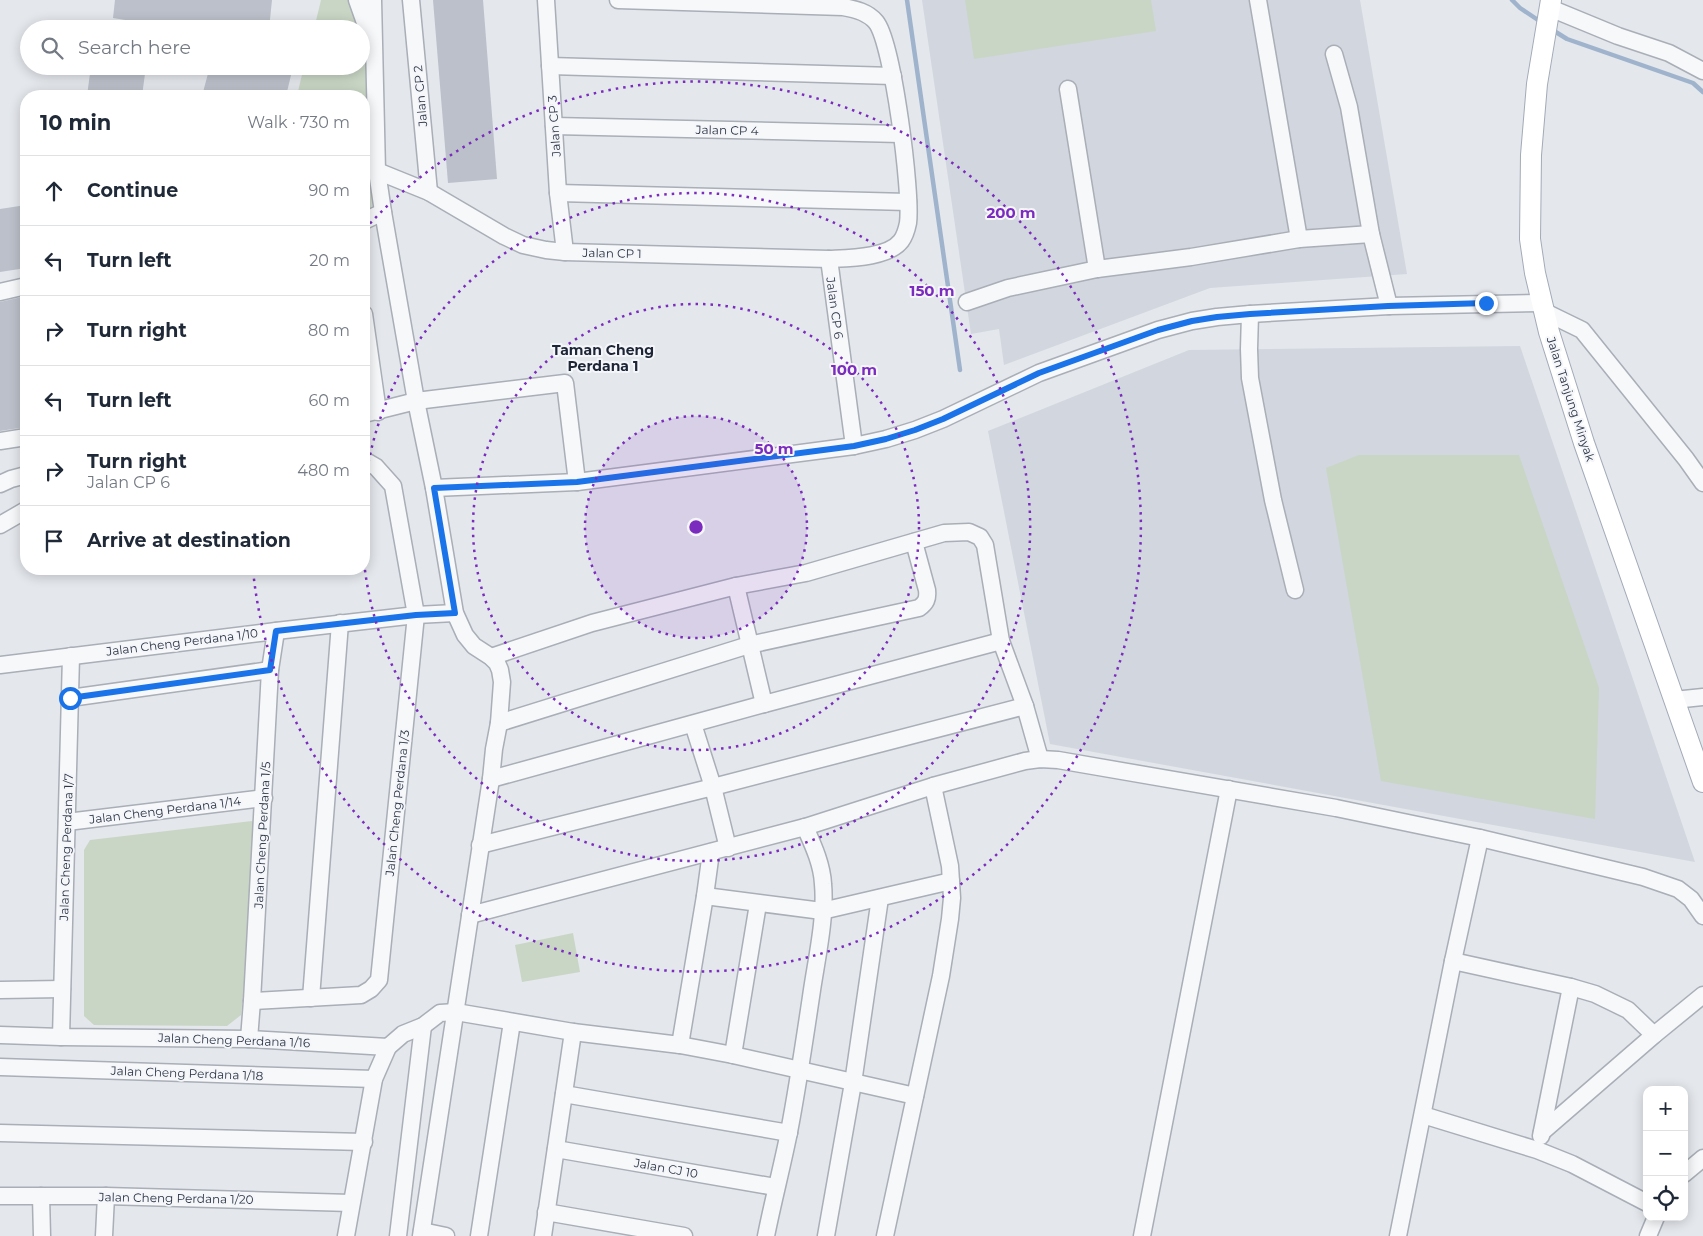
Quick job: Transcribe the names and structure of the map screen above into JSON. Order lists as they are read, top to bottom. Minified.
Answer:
{"streets":{"main road":["Jalan Tanjung Minyak"],"street":["Jalan CP 2","Jalan CP 3","Jalan CP 4","Jalan CP 1","Jalan CP 6","Jalan Cheng Perdana 1/10","Jalan Cheng Perdana 1/3","Jalan Cheng Perdana 1/14","Jalan Cheng Perdana 1/5","Jalan Cheng Perdana 1/7","Jalan Cheng Perdana 1/16","Jalan Cheng Perdana 1/18","Jalan CJ 10","Jalan Cheng Perdana 1/20"]},"crossings":[["Jalan CP 2","Jalan CP 1"],["Jalan CP 3","Jalan CP 4"],["Jalan CP 3","Jalan CP 1"],["Jalan CP 4","Jalan CP 1"],["Jalan CP 1","Jalan CP 6"],["Jalan Cheng Perdana 1/10","Jalan Cheng Perdana 1/3"],["Jalan Cheng Perdana 1/10","Jalan Cheng Perdana 1/5"],["Jalan Cheng Perdana 1/10","Jalan Cheng Perdana 1/7"],["Jalan Cheng Perdana 1/14","Jalan Cheng Perdana 1/5"],["Jalan Cheng Perdana 1/14","Jalan Cheng Perdana 1/7"],["Jalan Cheng Perdana 1/5","Jalan Cheng Perdana 1/16"],["Jalan Cheng Perdana 1/7","Jalan Cheng Perdana 1/16"]],"districts":["Taman Cheng Perdana 1"],"page":{"search":"Search here","heading":["10 min","Walk · 730 m"],"list":[["Continue","90 m"],["Turn left","20 m"],["Turn right","80 m"],["Turn left","60 m"],["Turn right","Jalan CP 6","480 m"],"Arrive at destination"],"map_buttons":["+","−"]},"rings":["200 m","150 m","100 m","50 m"]}
